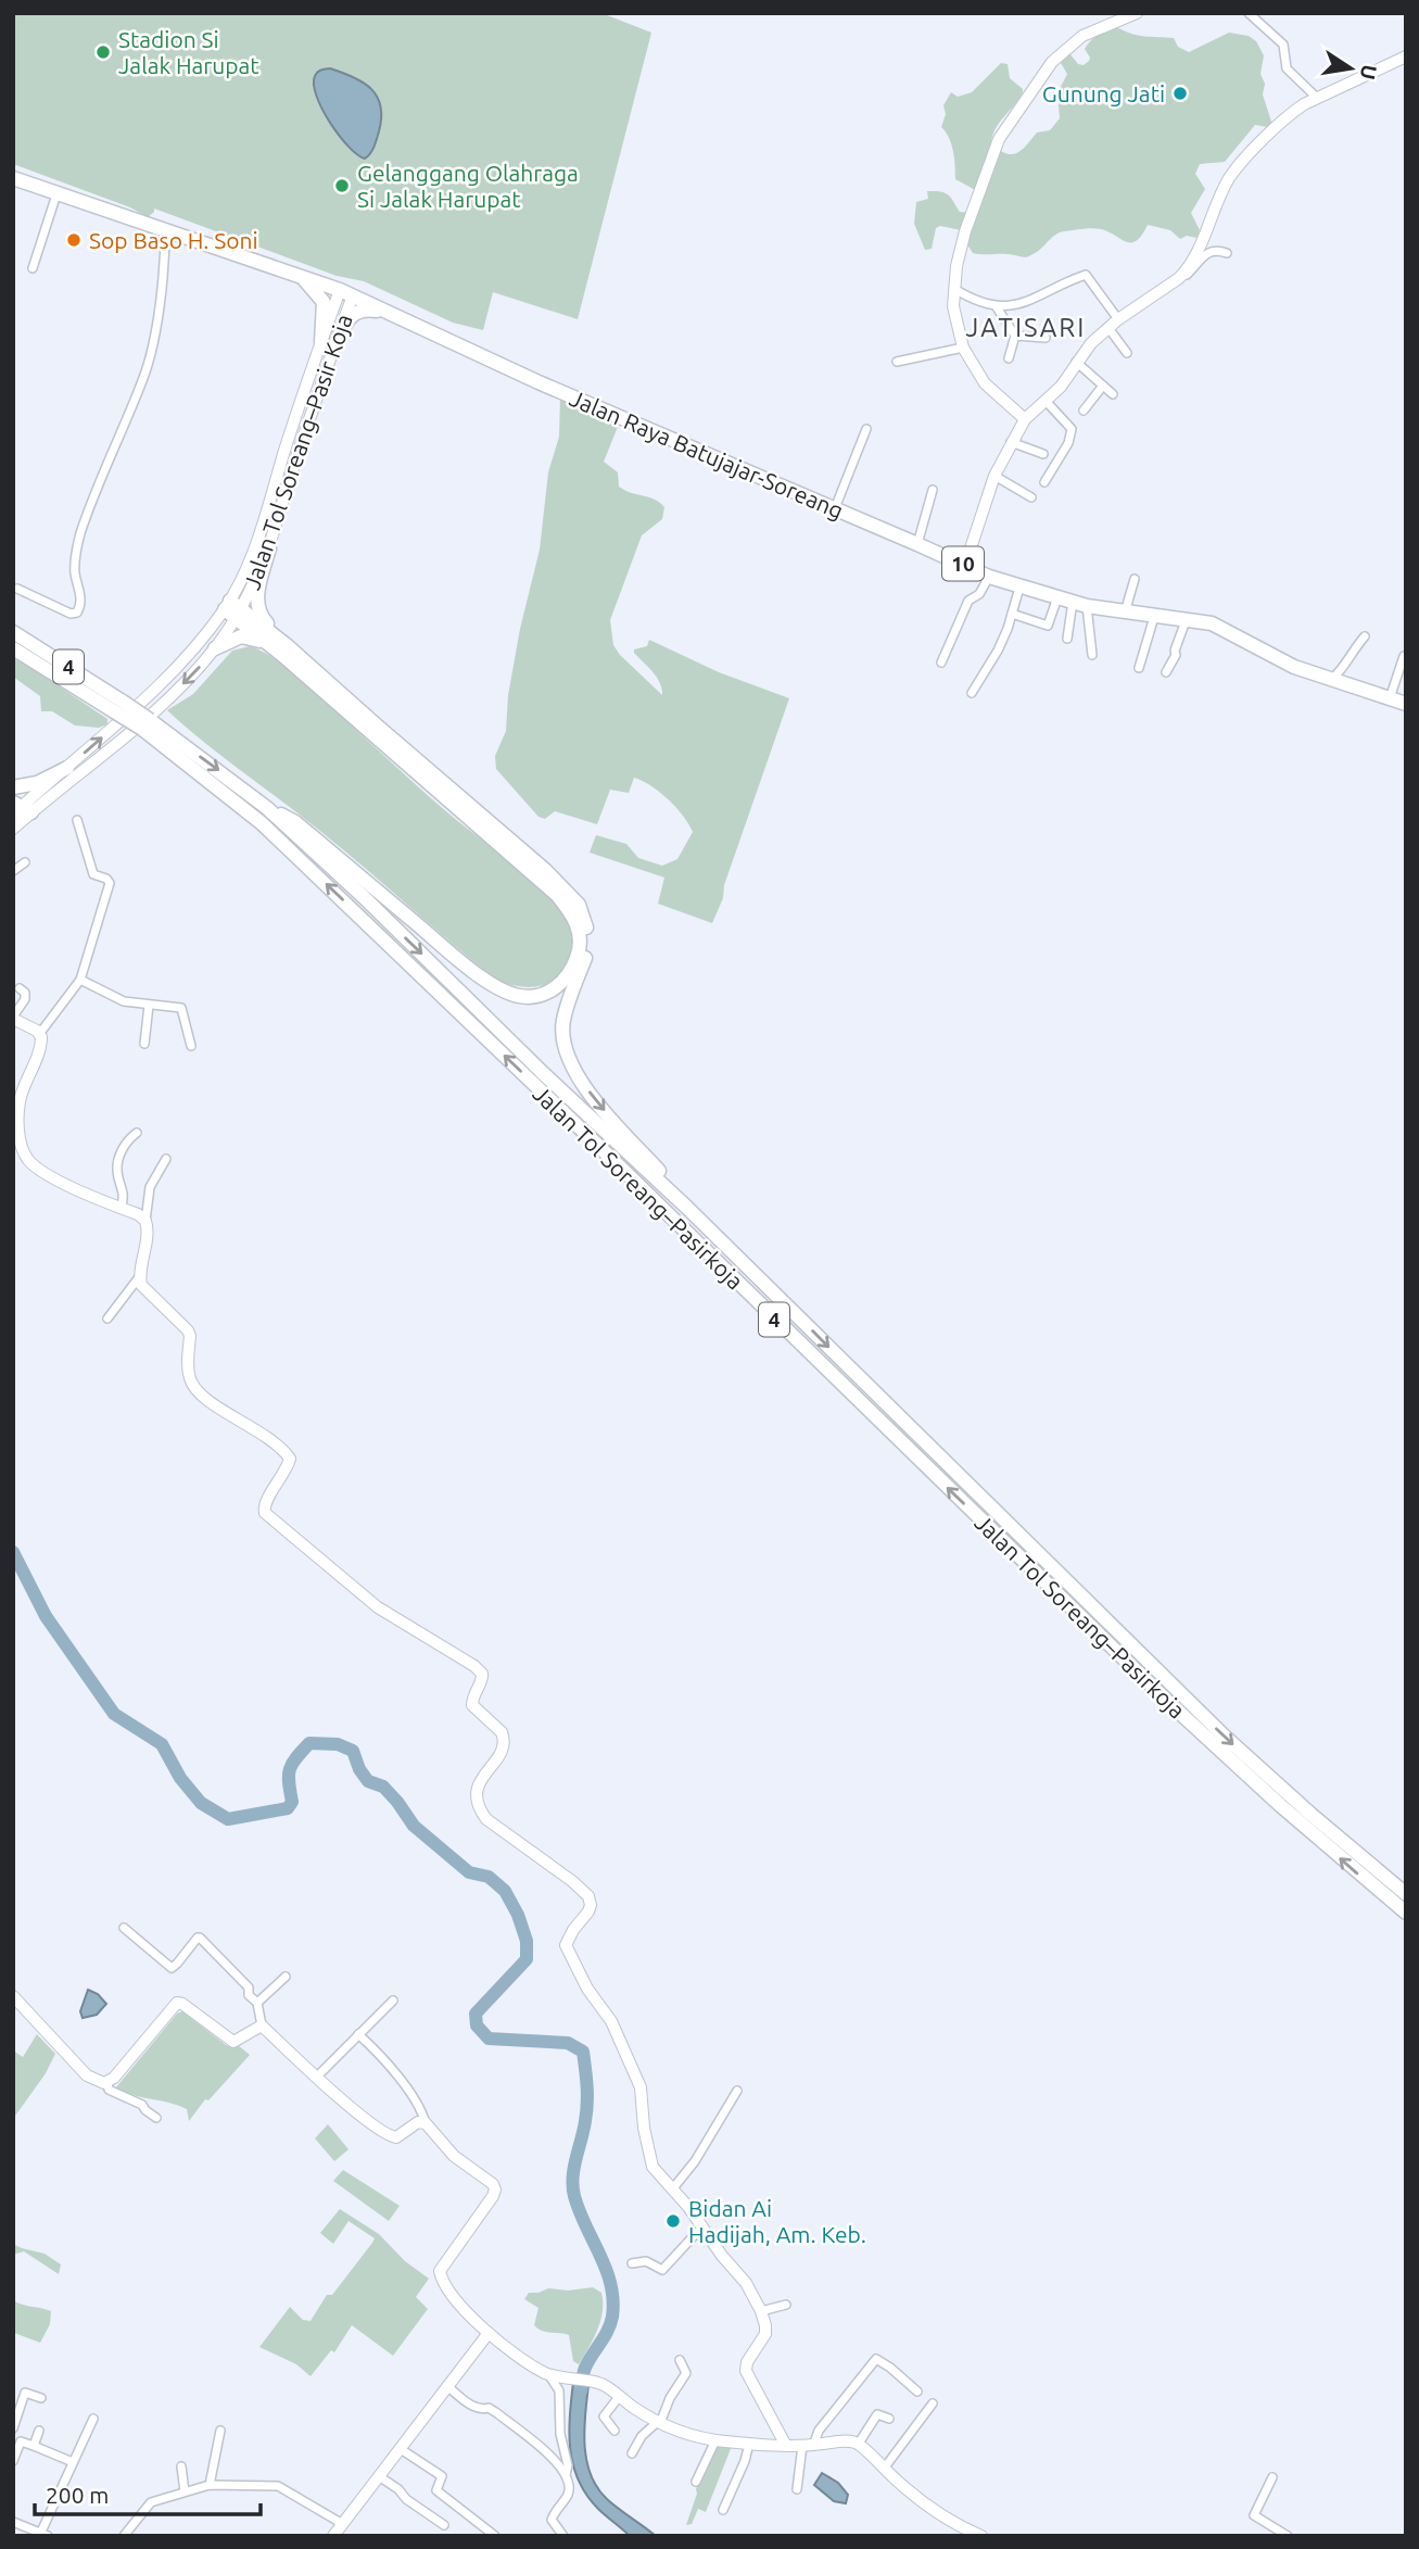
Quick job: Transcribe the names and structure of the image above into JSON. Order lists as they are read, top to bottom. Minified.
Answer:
{"streets":{"highway":["Jalan Raya Batujajar-Soreang","10","4","Jalan Tol Soreang–Pasirkoja"],"street":["Jalan Tol Soreang–Pasir Koja"]},"crossings":[["Jalan Tol Soreang–Pasir Koja","Jalan Raya Batujajar-Soreang"]],"districts":["JATISARI"],"places":["Stadion Si Jalak Harupat","Gunung Jati","Gelanggang Olahraga Si Jalak Harupat","Sop Baso H. Soni","Bidan Ai Hadijah, Am. Keb."],"scale_bar":"200 m","north":"right"}
